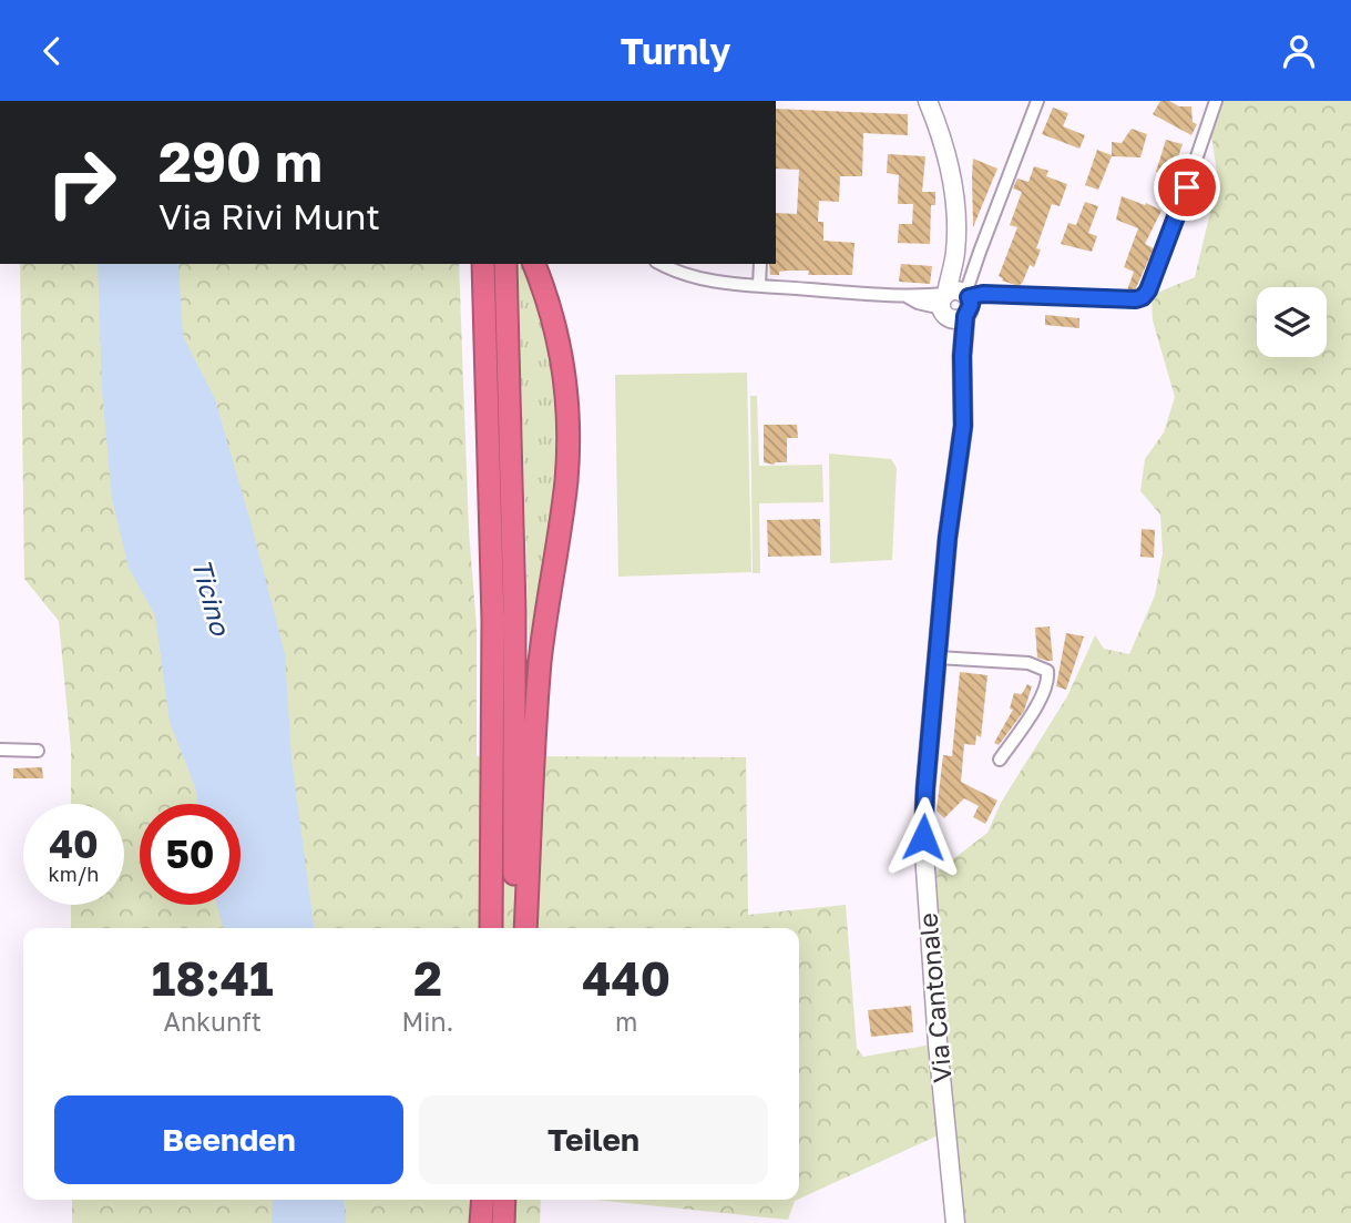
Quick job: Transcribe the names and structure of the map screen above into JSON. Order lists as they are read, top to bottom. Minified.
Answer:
{"streets":{"main road":["Via Cantonale"]},"water":["Ticino"],"page":{"header":"Turnly","turn":["290 m","Via Rivi Munt"],"speed":"40 km/h","limit":"50","eta":["18:41","Ankunft","2","Min.","440","m"],"buttons":["Beenden","Teilen"]}}
